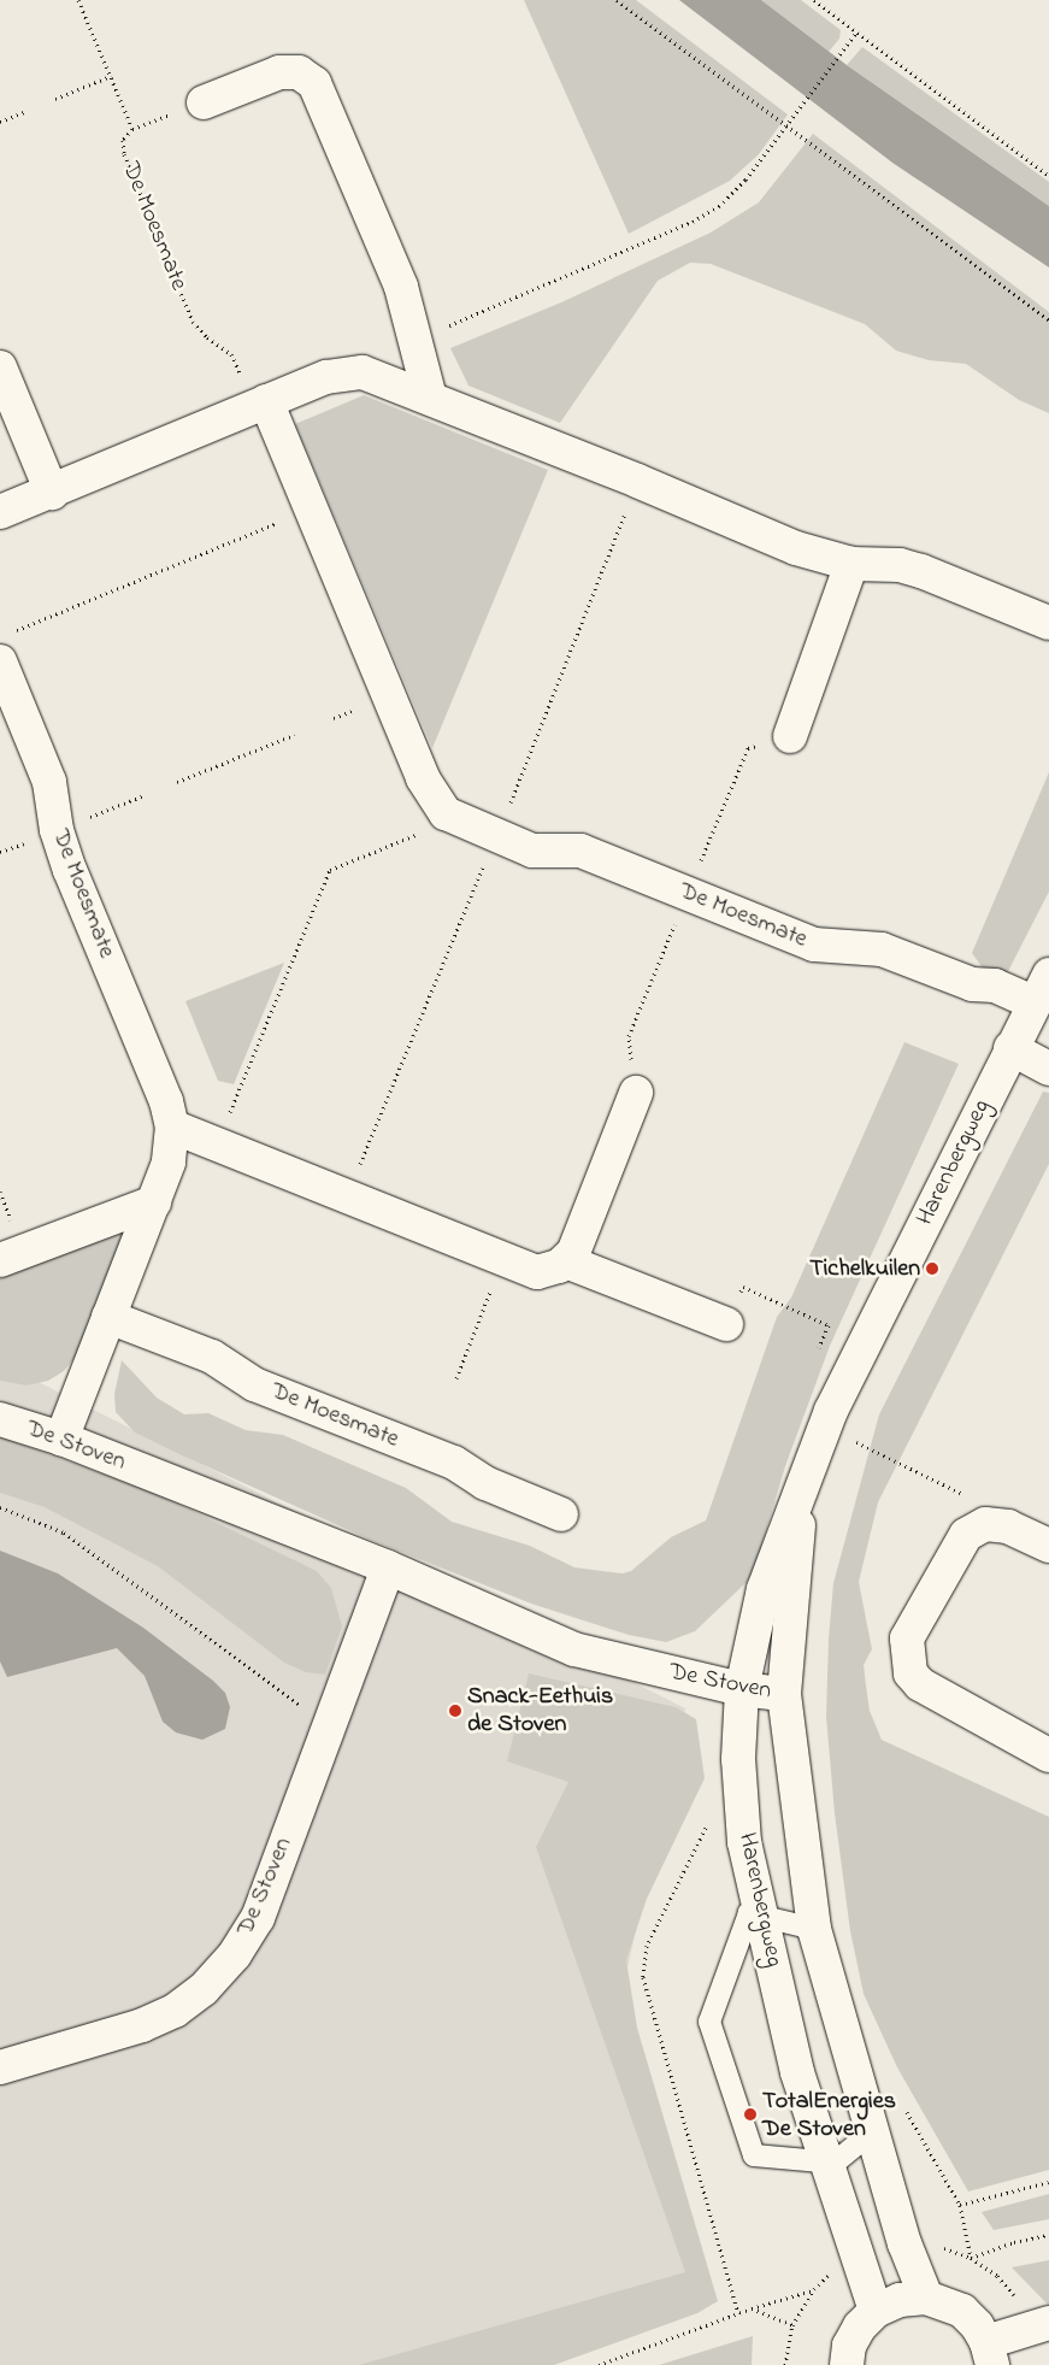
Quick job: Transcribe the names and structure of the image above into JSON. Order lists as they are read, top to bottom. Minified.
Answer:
{"streets":{"street":["De Moesmate","Harenbergweg","De Stoven"]},"crossings":[["De Moesmate","Harenbergweg"],["De Moesmate","De Stoven"],["Harenbergweg","De Stoven"]],"places":["Tichelkuilen","Snack-Eethuis de Stoven","TotalEnergies De Stoven"]}
